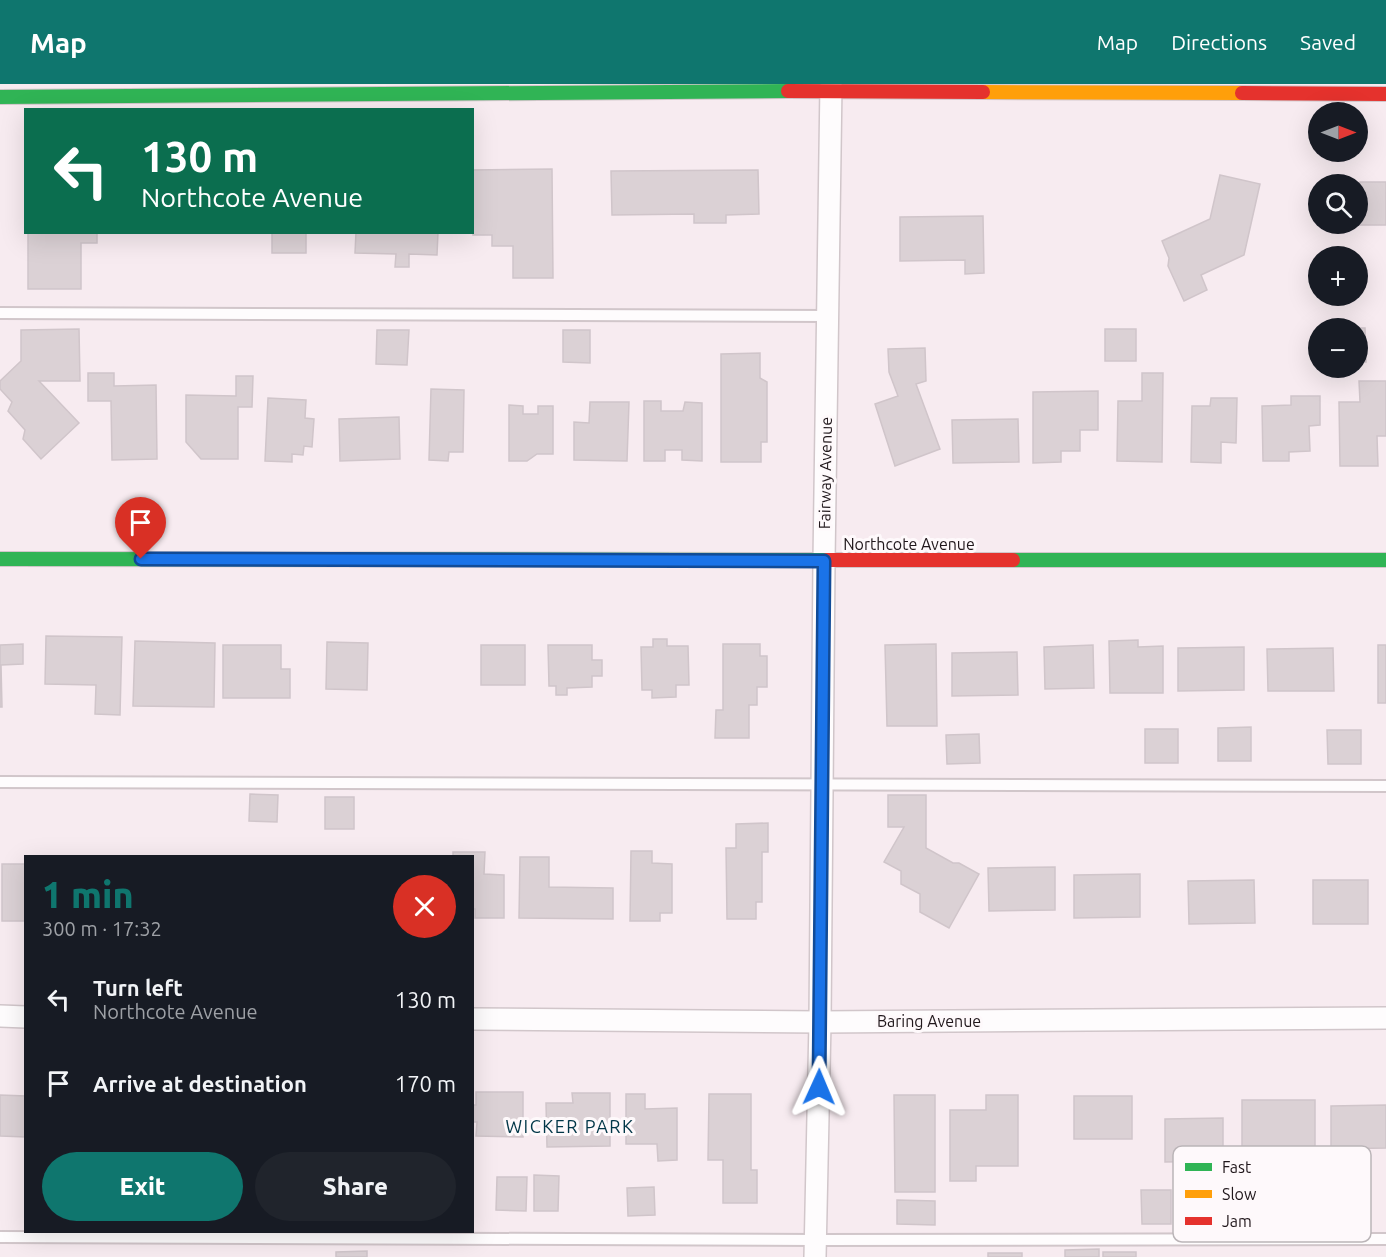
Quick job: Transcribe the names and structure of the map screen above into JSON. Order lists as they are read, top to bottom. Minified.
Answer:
{"streets":{"street":["Fairway Avenue","Northcote Avenue","Baring Avenue"]},"crossings":[["Fairway Avenue","Northcote Avenue"],["Fairway Avenue","Baring Avenue"]],"districts":["WICKER PARK"],"legend":["Fast","Slow","Jam"],"north":"right","page":{"header":"Map","nav":["Map","Directions","Saved"],"map_buttons":["+","−"],"turn":["130 m","Northcote Avenue"],"heading":["1 min","300 m · 17:32"],"list":[{"name":"Turn left","note":"Northcote Avenue","value":"130 m"},{"name":"Arrive at destination","value":"170 m"}],"buttons":["Exit","Share"]}}
